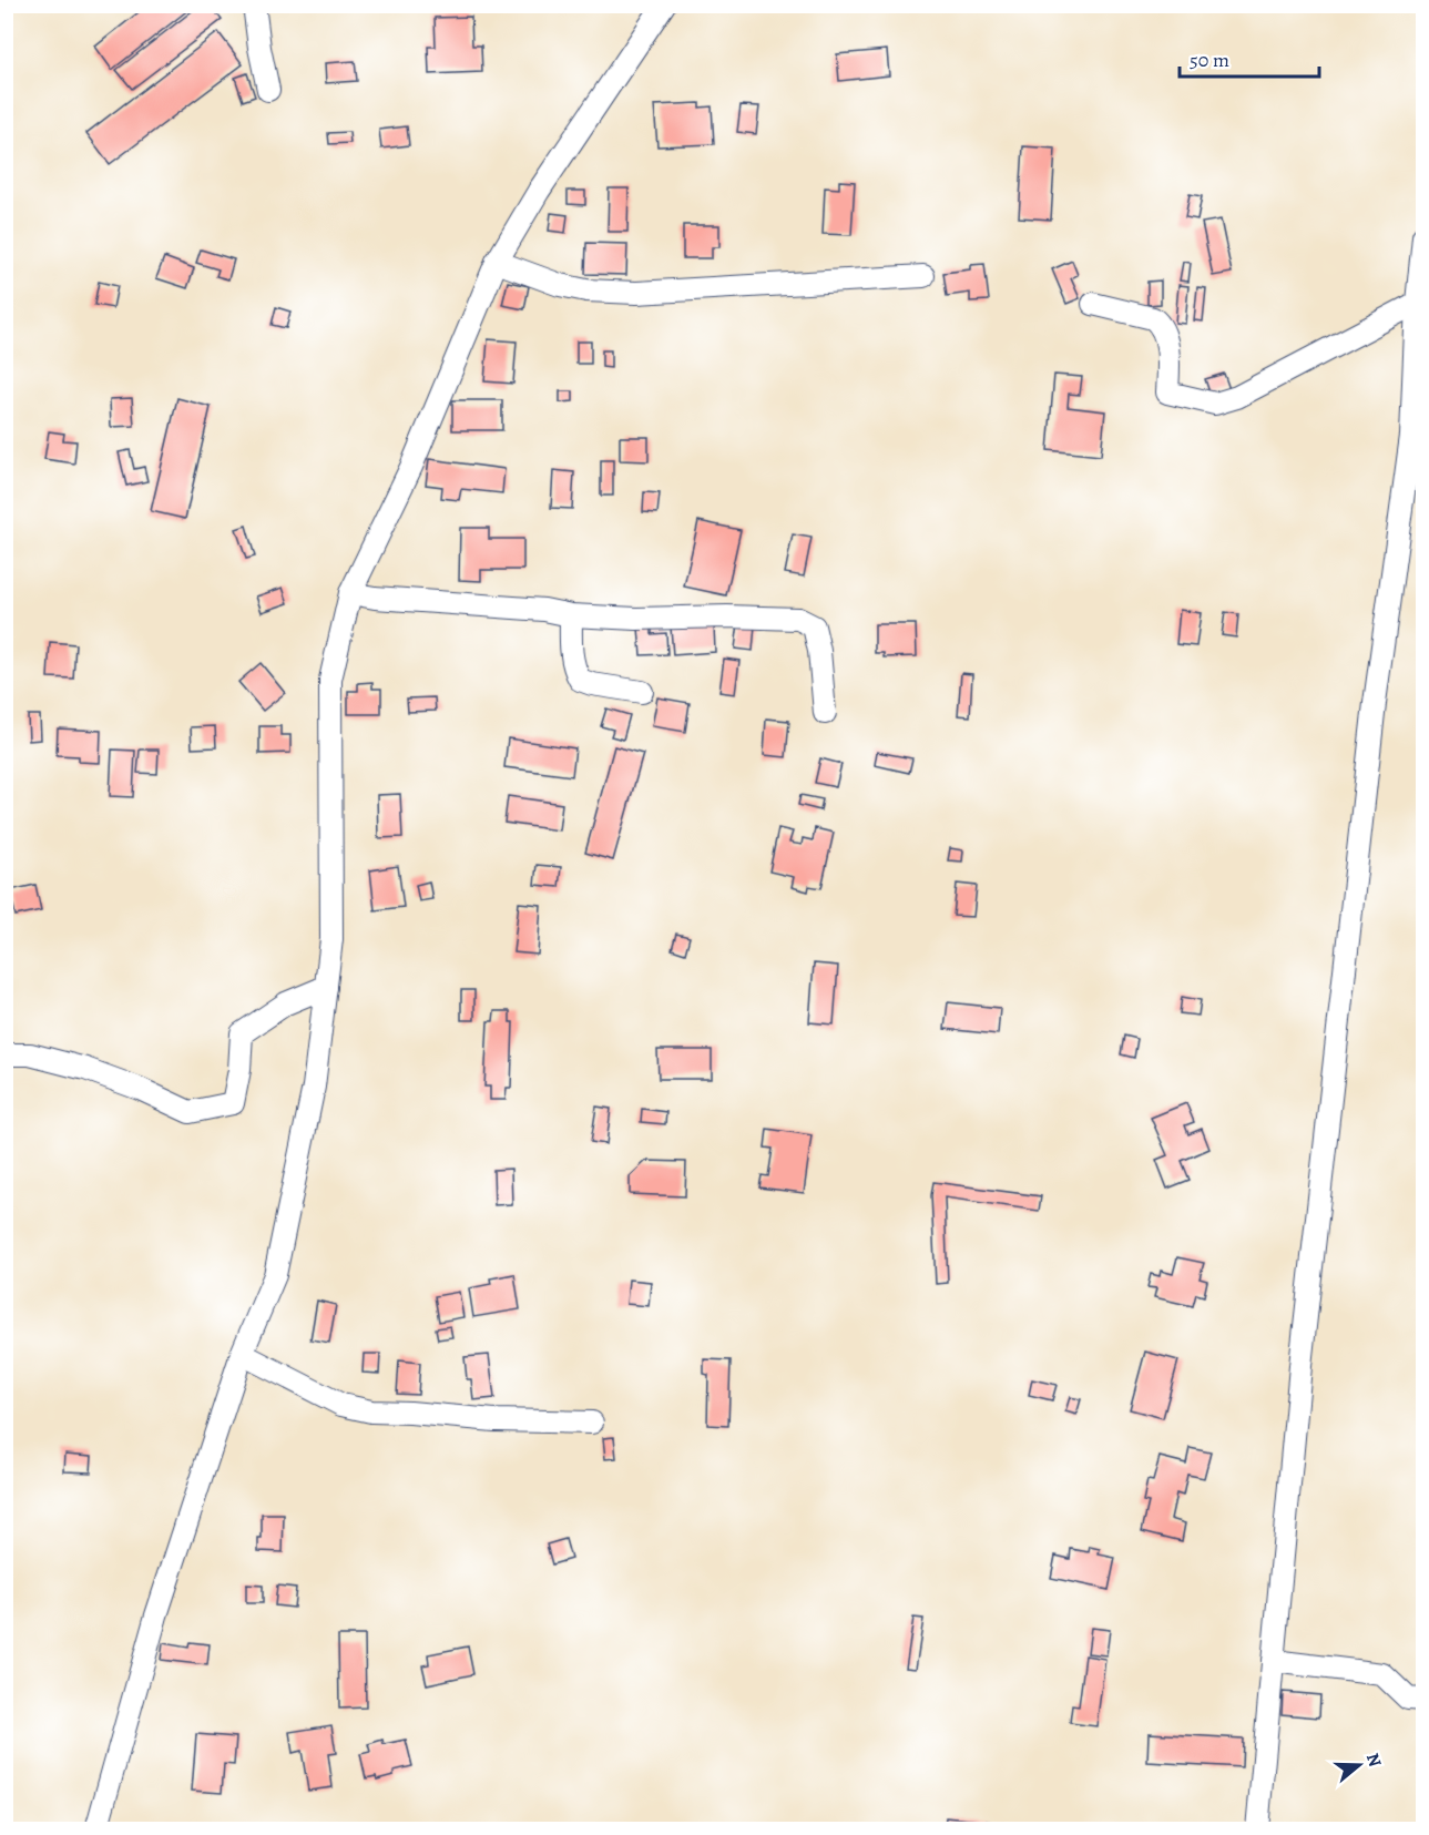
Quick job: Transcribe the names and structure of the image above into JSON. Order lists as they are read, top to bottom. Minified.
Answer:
{"scale_bar":"50 m","north":"right"}
